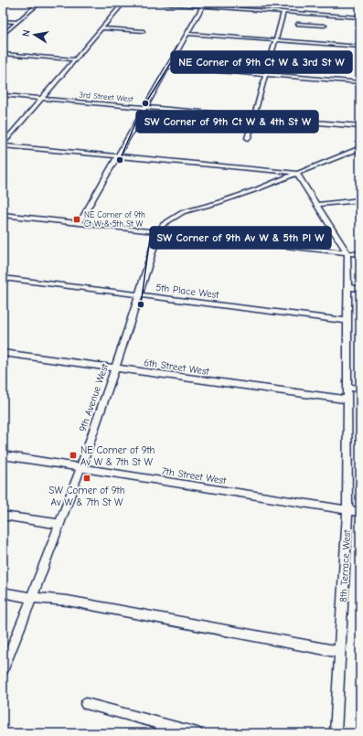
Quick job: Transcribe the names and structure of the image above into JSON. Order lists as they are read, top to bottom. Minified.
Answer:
{"streets":{"street":["3rd Street West","5th Place West","6th Street West","9th Avenue West","7th Street West","8th Terrace West"]},"crossings":[["5th Place West","9th Avenue West"],["5th Place West","8th Terrace West"],["6th Street West","9th Avenue West"],["6th Street West","8th Terrace West"],["9th Avenue West","7th Street West"],["7th Street West","8th Terrace West"]],"places":{"other":["NE Corner of 9th Ct W & 3rd St W","SW Corner of 9th Ct W & 4th St W","SW Corner of 9th Av W & 5th Pl W"],"transit":["NE Corner of 9th Ct W & 5th St W","NE Corner of 9th Av W & 7th St W","SW Corner of 9th Av W & 7th St W"]},"north":"left"}
